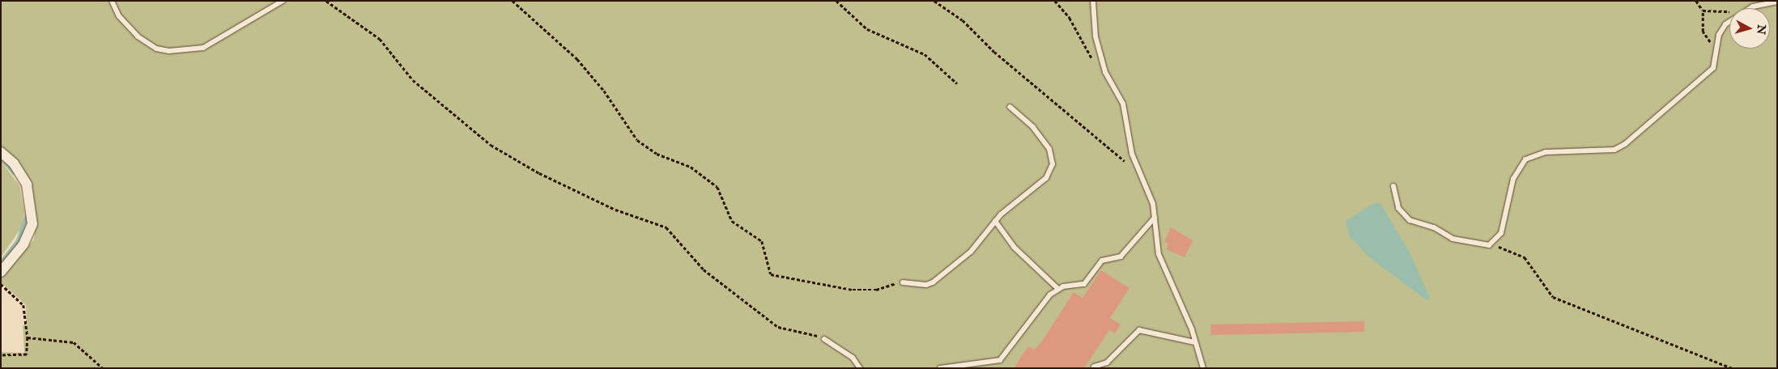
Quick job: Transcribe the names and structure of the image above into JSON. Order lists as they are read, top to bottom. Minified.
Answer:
{"north":"right"}
